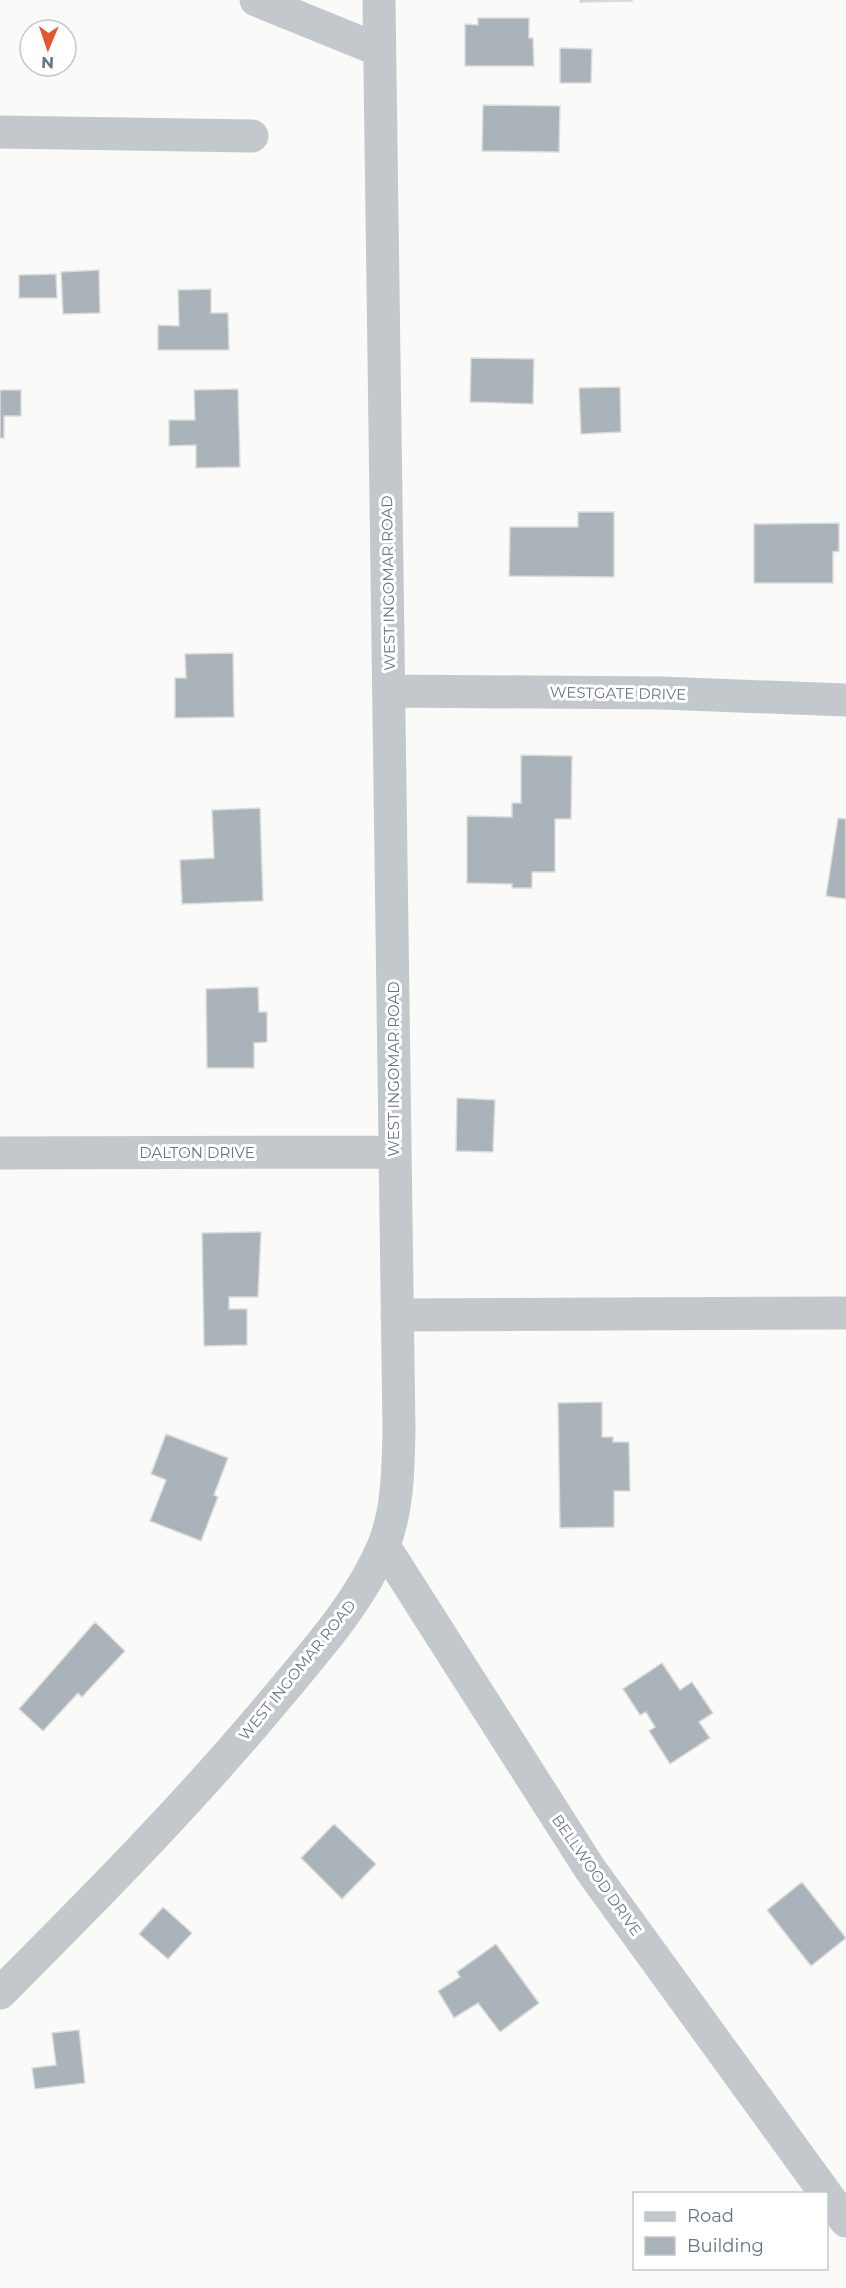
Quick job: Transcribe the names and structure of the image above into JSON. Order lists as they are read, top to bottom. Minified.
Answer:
{"streets":{"street":["WEST INGOMAR ROAD","WESTGATE DRIVE","DALTON DRIVE","BELLWOOD DRIVE"]},"crossings":[["WEST INGOMAR ROAD","WESTGATE DRIVE"],["WEST INGOMAR ROAD","DALTON DRIVE"],["WEST INGOMAR ROAD","BELLWOOD DRIVE"]],"legend":["Road","Building"],"north":"bottom"}
